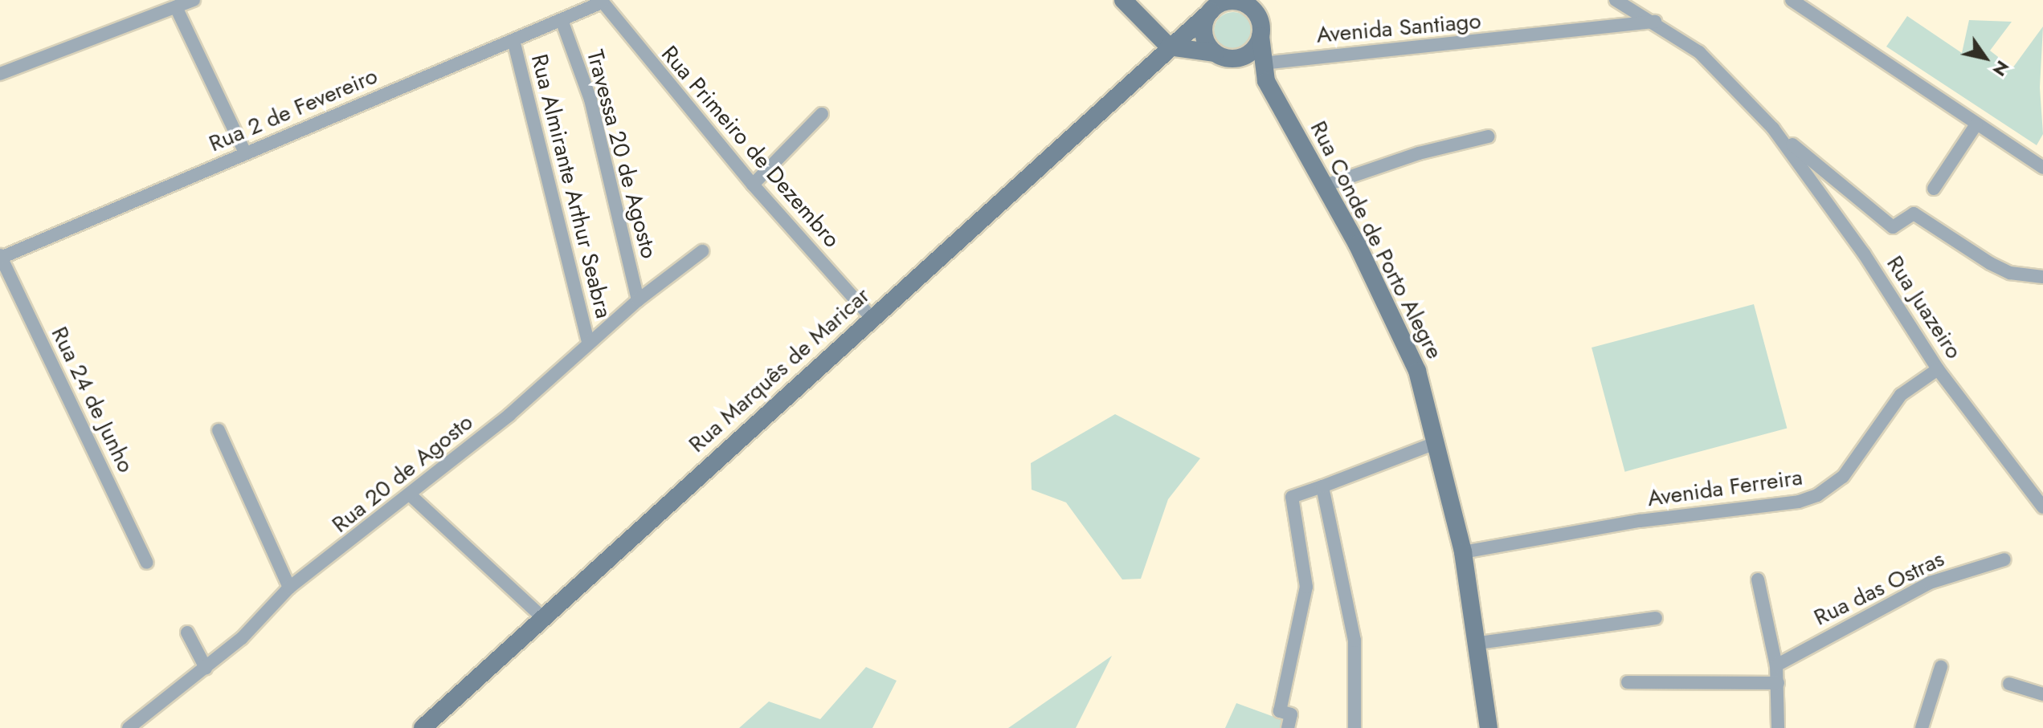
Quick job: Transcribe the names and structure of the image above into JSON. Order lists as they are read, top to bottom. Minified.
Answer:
{"streets":{"main road":["Rua Conde de Porto Alegre","Rua Marquês de Maricar"],"street":["Avenida Santiago","Rua 2 de Fevereiro","Rua Primeiro de Dezembro","Travessa 20 de Agosto","Rua Almirante Arthur Seabra","Rua Juazeiro","Rua 24 de Junho","Rua 20 de Agosto","Avenida Ferreira","Rua das Ostras"]},"crossings":[["Avenida Santiago","Rua Conde de Porto Alegre"],["Avenida Santiago","Rua Juazeiro"],["Rua 2 de Fevereiro","Rua Primeiro de Dezembro"],["Rua 2 de Fevereiro","Travessa 20 de Agosto"],["Rua 2 de Fevereiro","Rua Almirante Arthur Seabra"],["Rua 2 de Fevereiro","Rua 24 de Junho"],["Rua Primeiro de Dezembro","Rua Marquês de Maricar"],["Travessa 20 de Agosto","Rua 20 de Agosto"],["Rua Almirante Arthur Seabra","Rua 20 de Agosto"],["Rua Conde de Porto Alegre","Rua Marquês de Maricar"],["Rua Conde de Porto Alegre","Avenida Ferreira"],["Rua Juazeiro","Avenida Ferreira"]],"north":"bottom right"}
